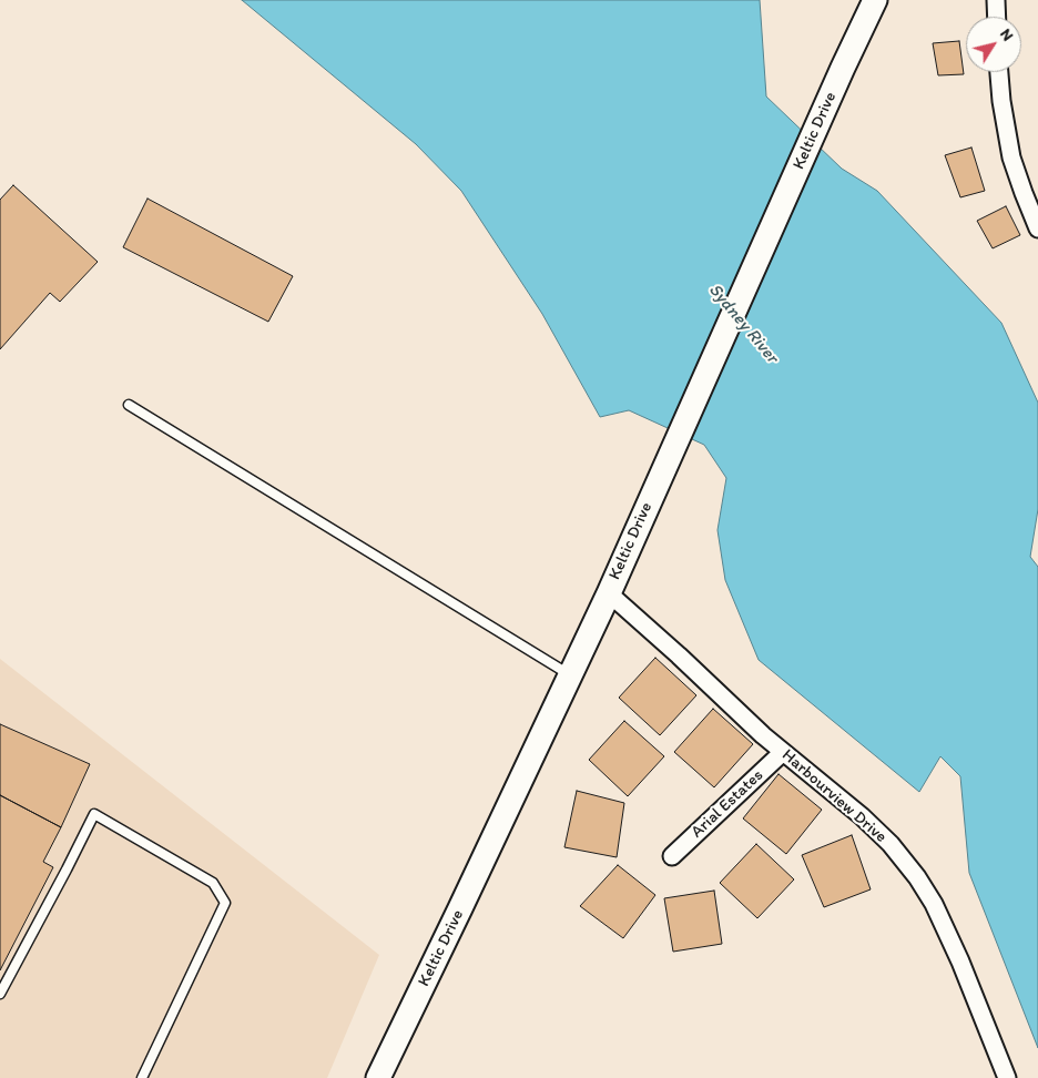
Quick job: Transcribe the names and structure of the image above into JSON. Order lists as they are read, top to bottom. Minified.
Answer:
{"streets":{"main road":["Keltic Drive"],"street":["Harbourview Drive","Arial Estates"]},"crossings":[["Keltic Drive","Harbourview Drive"],["Harbourview Drive","Arial Estates"]],"water":["Sydney River"],"north":"top right"}
